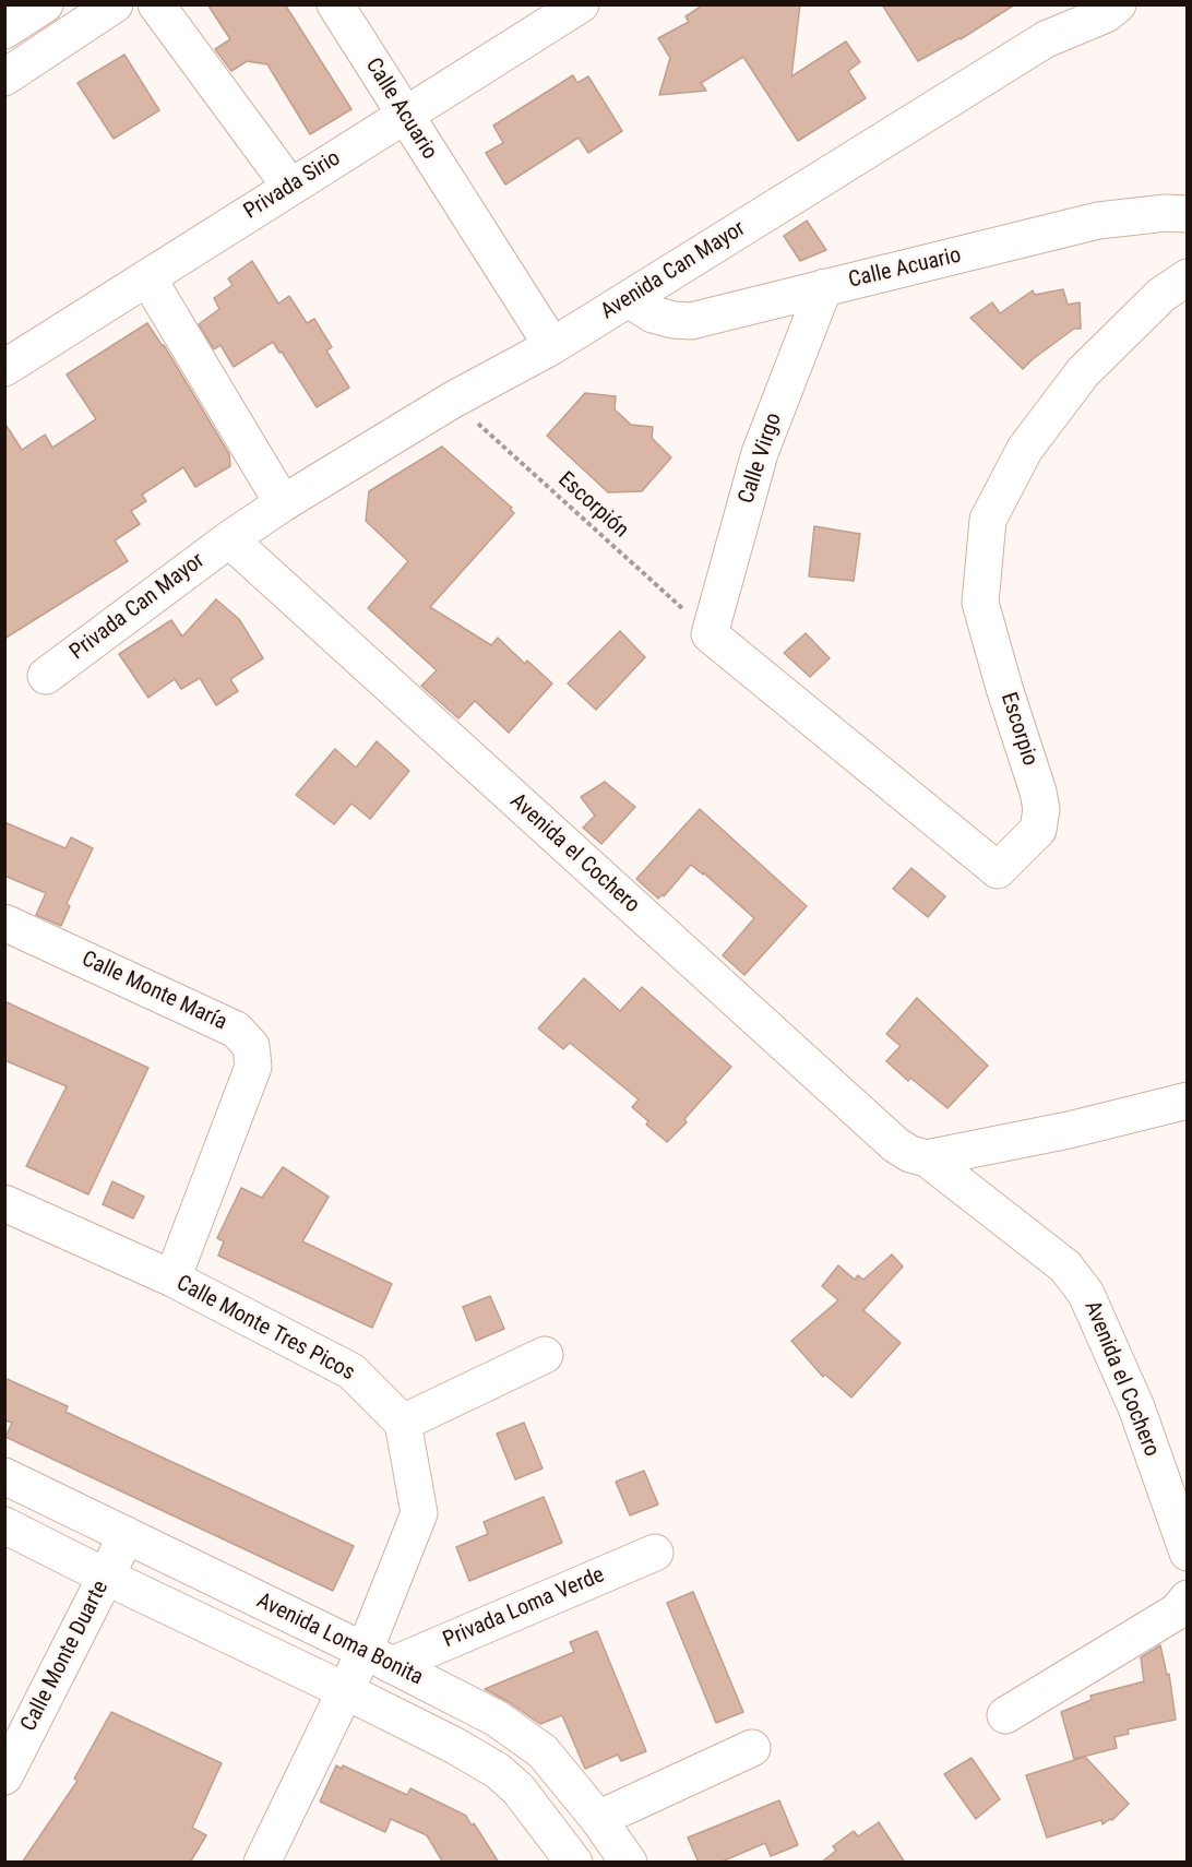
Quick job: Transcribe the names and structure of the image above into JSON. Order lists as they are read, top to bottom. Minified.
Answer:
{"streets":{"street":["Calle Acuario","Privada Sirio","Avenida Can Mayor","Calle Virgo","Privada Can Mayor","Escorpio","Avenida el Cochero","Calle Monte María","Calle Monte Tres Picos","Privada Loma Verde","Avenida Loma Bonita","Calle Monte Duarte"],"path":["Escorpión"]},"crossings":[["Calle Acuario","Privada Sirio"],["Calle Acuario","Avenida Can Mayor"],["Calle Acuario","Calle Virgo"],["Avenida Can Mayor","Escorpión"],["Avenida Can Mayor","Privada Can Mayor"],["Avenida Can Mayor","Avenida el Cochero"],["Calle Virgo","Escorpión"],["Calle Virgo","Escorpio"],["Escorpión","Escorpio"],["Privada Can Mayor","Avenida el Cochero"],["Calle Monte María","Calle Monte Tres Picos"],["Privada Loma Verde","Avenida Loma Bonita"],["Avenida Loma Bonita","Calle Monte Duarte"]]}
